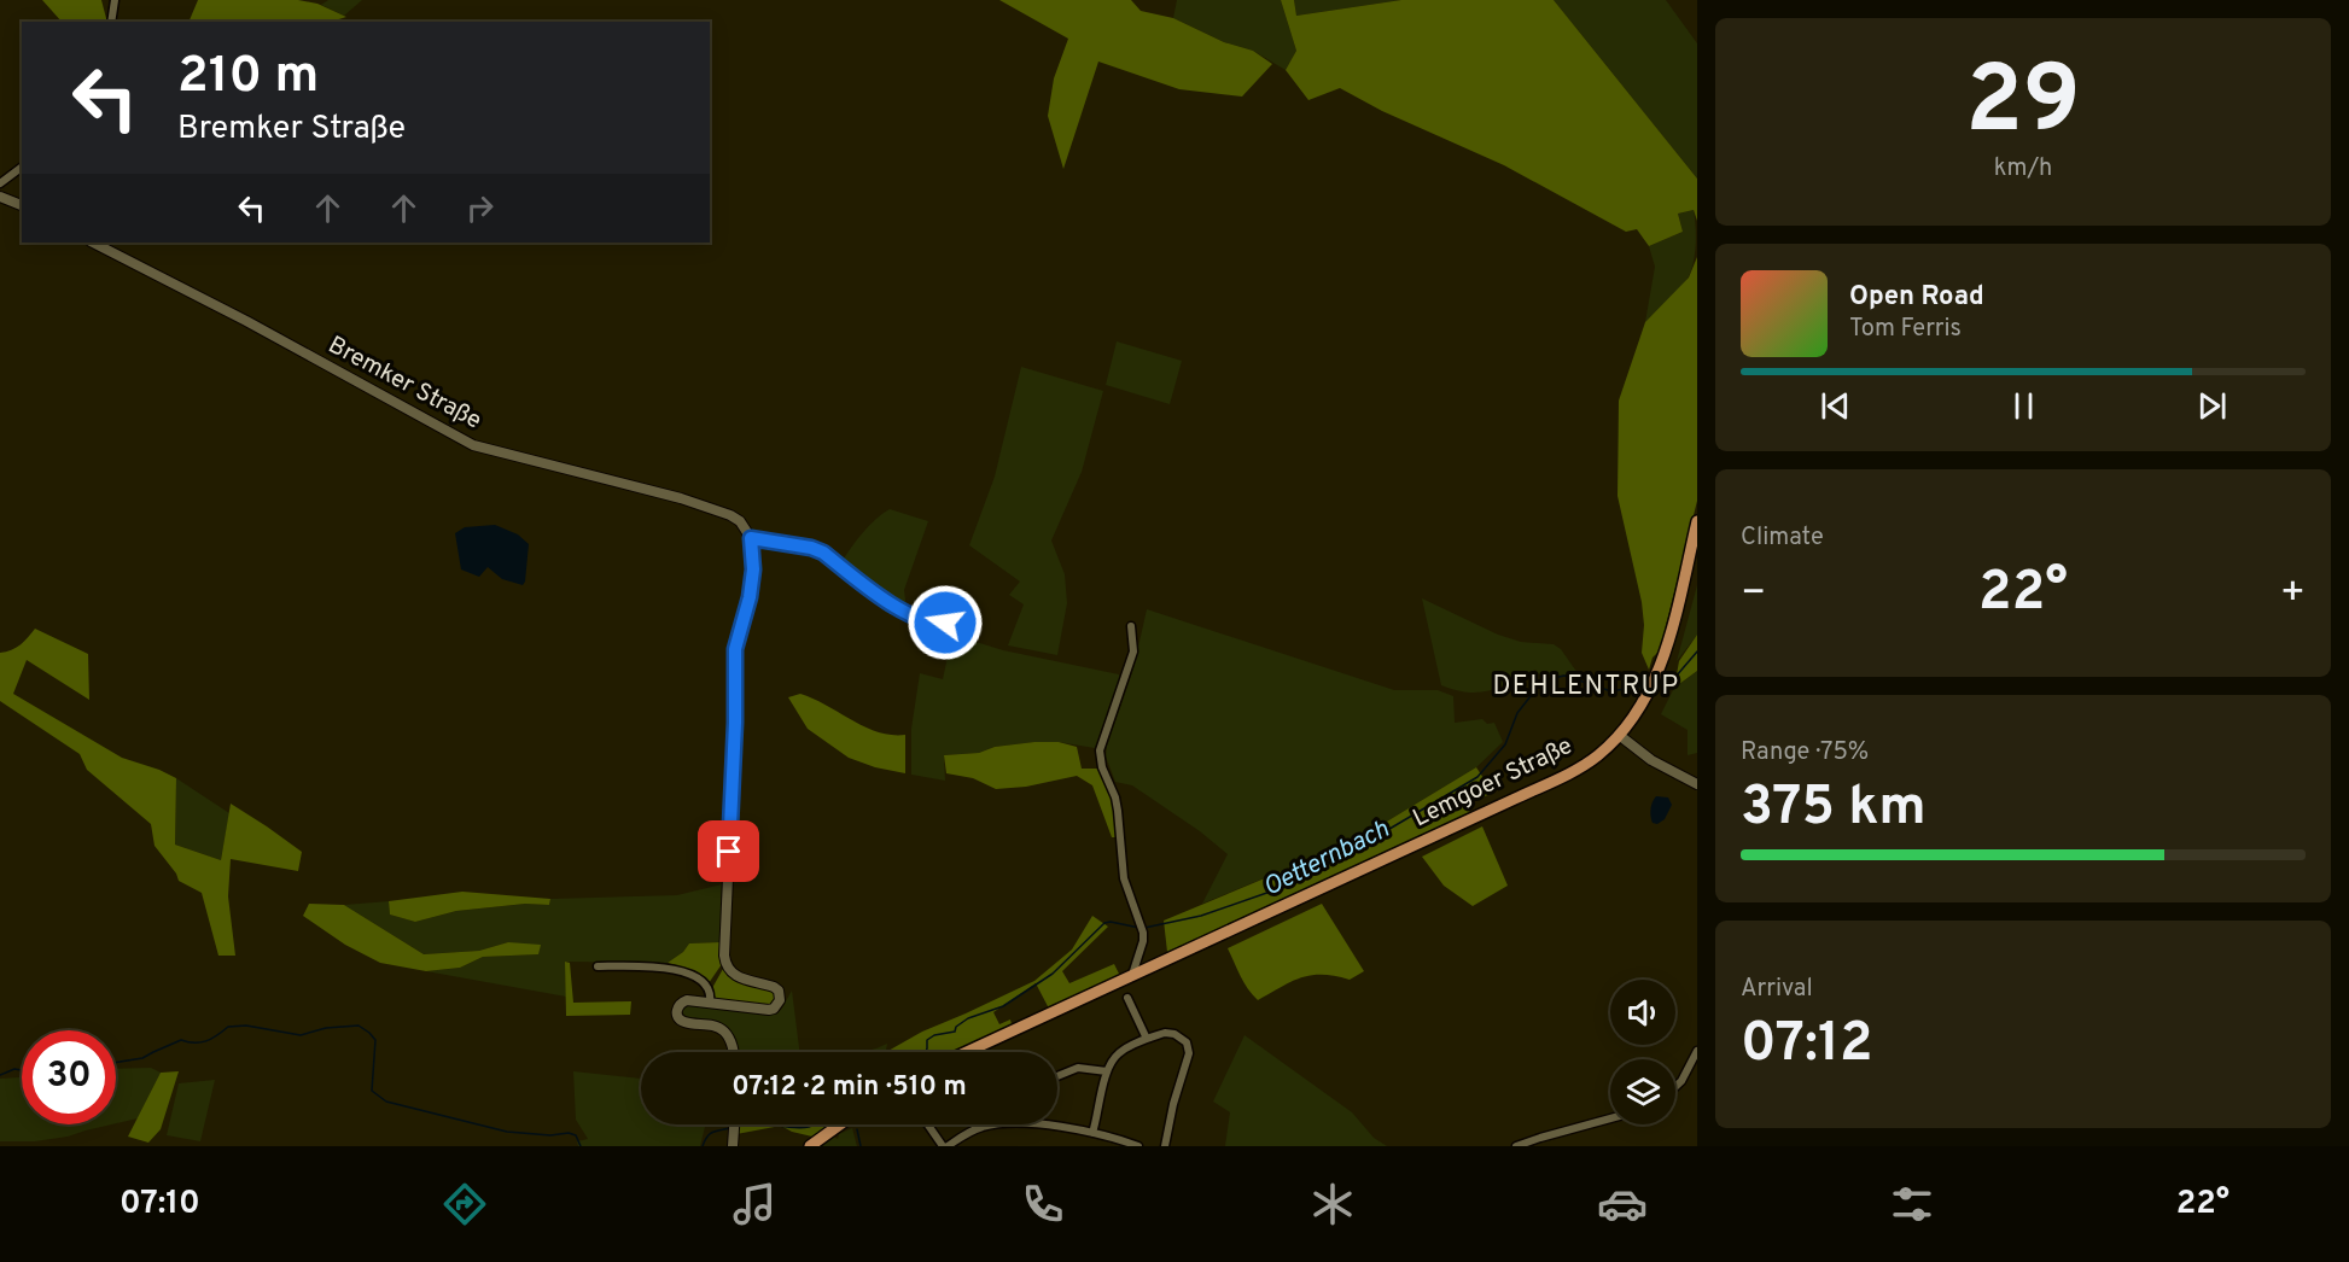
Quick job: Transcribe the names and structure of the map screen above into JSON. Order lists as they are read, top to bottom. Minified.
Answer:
{"streets":{"main road":["Lemgoer Straße"],"street":["Bremker Straße"]},"districts":["DEHLENTRUP"],"water":["Oetternbach"],"page":{"tile":[["29","km/h"],"Climate",["Range · 75%","375 km"],["Arrival","07:12"]],"turn":["210 m","Bremker Straße"],"song":["Open Road","Tom Ferris"],"heat":["−","22°","+"],"limit":"30","trip":"07:12 · 2 min · 510 m","tabs":["07:10","22°"]}}
